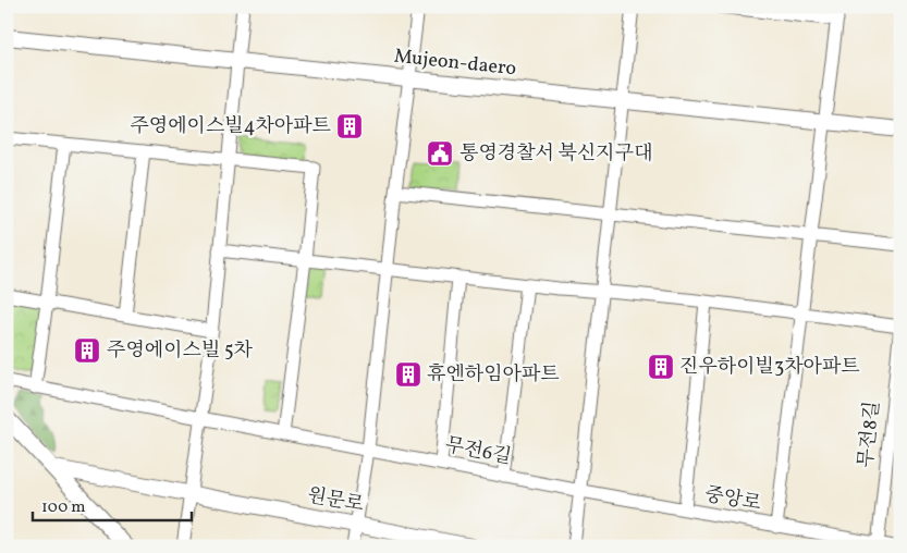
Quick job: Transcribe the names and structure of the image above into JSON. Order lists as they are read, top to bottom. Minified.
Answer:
{"streets":{"street":["Mujeon-daero","무전8길","무전6길","중앙로","원문로"]},"crossings":[["무전8길","중앙로"],["무전6길","중앙로"]],"places":{"building":["주영에이스빌4차아파트","주영에이스빌 5차","진우하이빌3차아파트","휴엔하임아파트"],"public building":["통영경찰서 북신지구대"]},"scale_bar":"100 m"}
